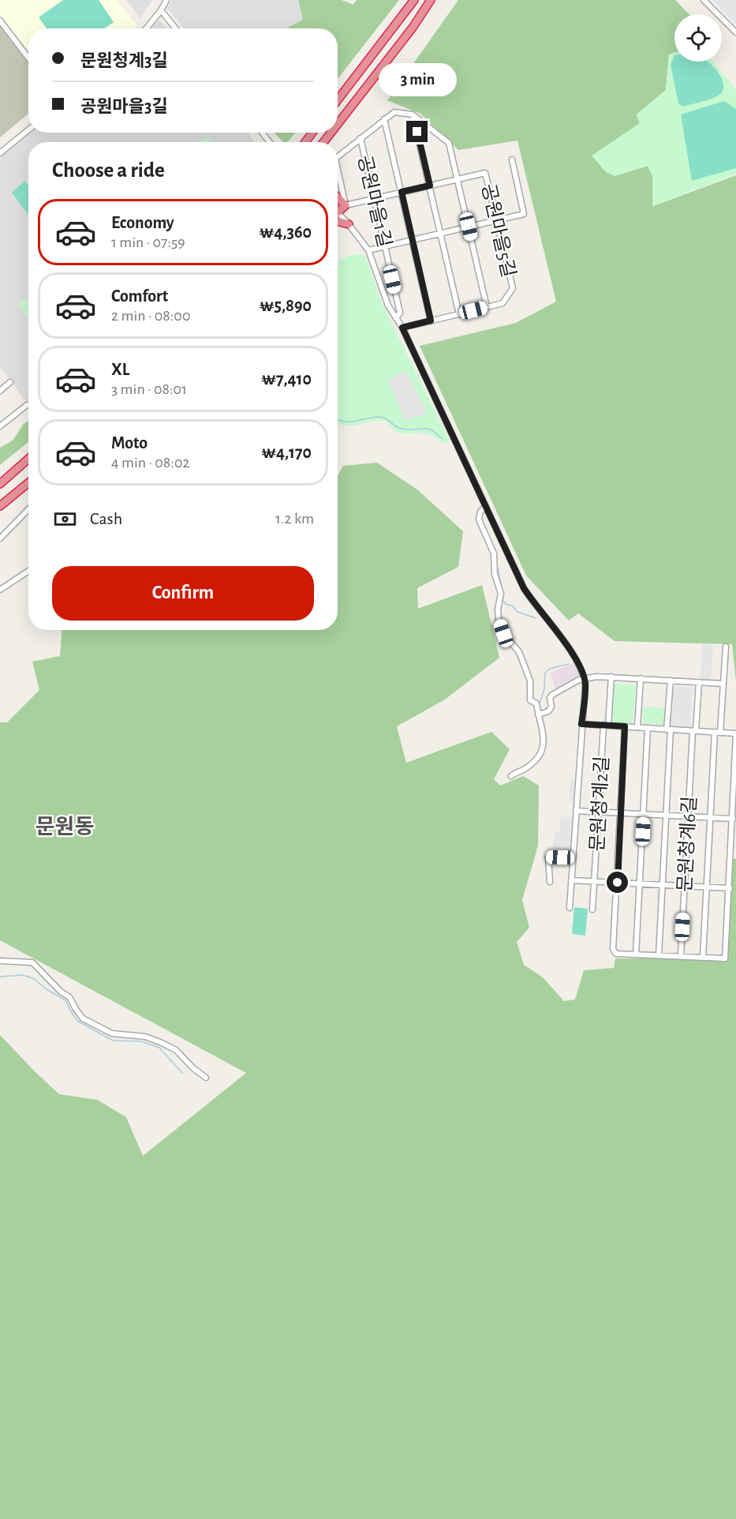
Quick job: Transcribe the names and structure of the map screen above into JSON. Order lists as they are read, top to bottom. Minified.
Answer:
{"streets":{"street":["공원마을1길","공원마을5길","문원청계2길","문원청계6길"]},"districts":["문원동"],"page":{"banner":["문원청계3길","공원마을3길"],"bubble":"3 min","heading":"Choose a ride","list":[{"name":"Economy","note":"1 min · 07:59","value":"₩4,360"},{"name":"Comfort","note":"2 min · 08:00","value":"₩5,890"},{"name":"XL","note":"3 min · 08:01","value":"₩7,410"},{"name":"Moto","note":"4 min · 08:02","value":"₩4,170"}],"pay":["Cash","1.2 km"],"buttons":"Confirm"}}
